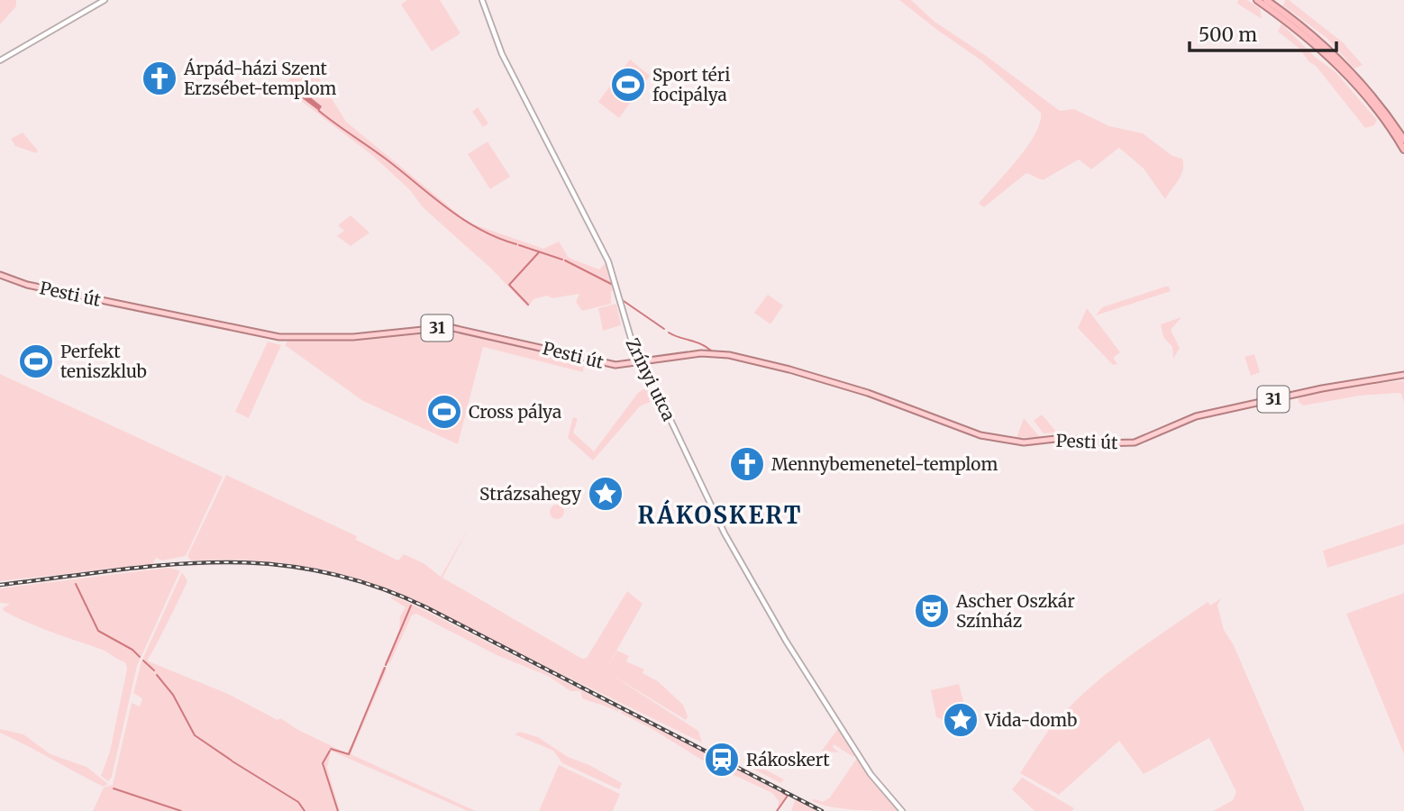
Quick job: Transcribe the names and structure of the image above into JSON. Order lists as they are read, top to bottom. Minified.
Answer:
{"streets":{"main road":["Pesti út","31","Zrínyi utca"]},"crossings":[["Pesti út","Zrínyi utca"]],"districts":["RÁKOSKERT"],"places":{"church":["Árpád-házi Szent Erzsébet-templom","Mennybemenetel-templom"],"sports":["Sport téri focipálya","Perfekt teniszklub","Cross pálya"],"place":["Strázsahegy","Vida-domb"],"theatre":["Ascher Oszkár Színház"],"station":["Rákoskert"]},"scale_bar":"500 m"}
